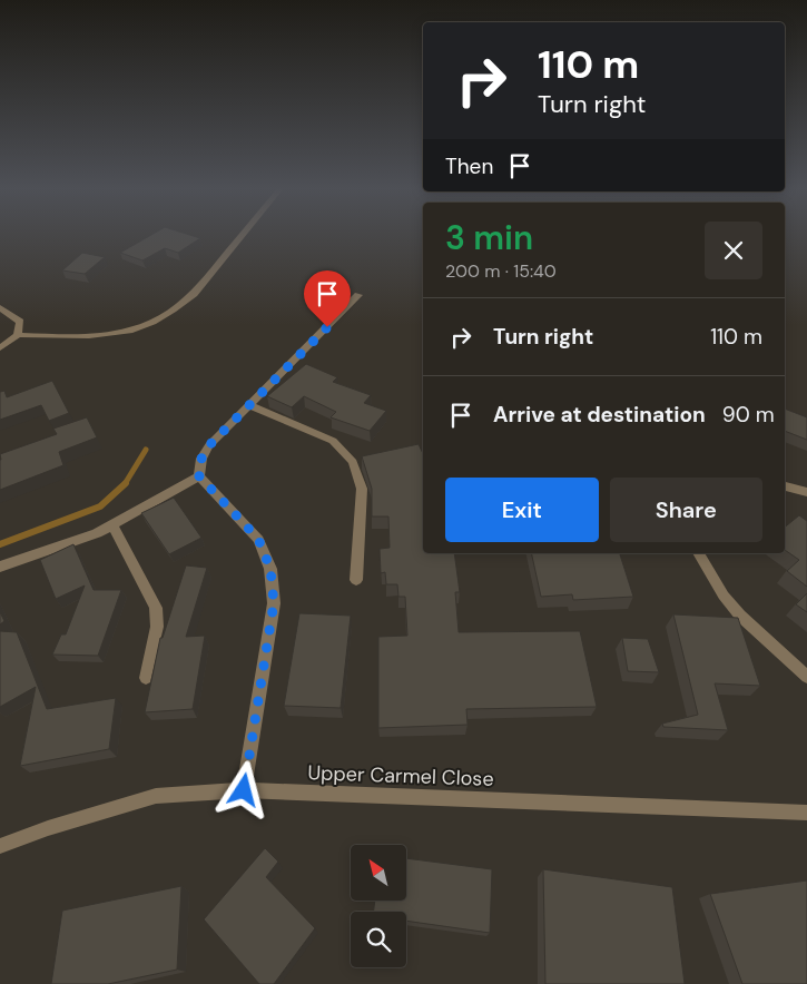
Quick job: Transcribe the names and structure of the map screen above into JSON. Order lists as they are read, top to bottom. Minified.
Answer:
{"streets":{"street":["Upper Carmel Close"]},"north":"top left","page":{"turn":["110 m","Turn right"],"then":"Then","heading":["3 min","200 m · 15:40"],"list":[{"name":"Turn right","value":"110 m"},{"name":"Arrive at destination","value":"90 m"}],"buttons":["Exit","Share"]}}
